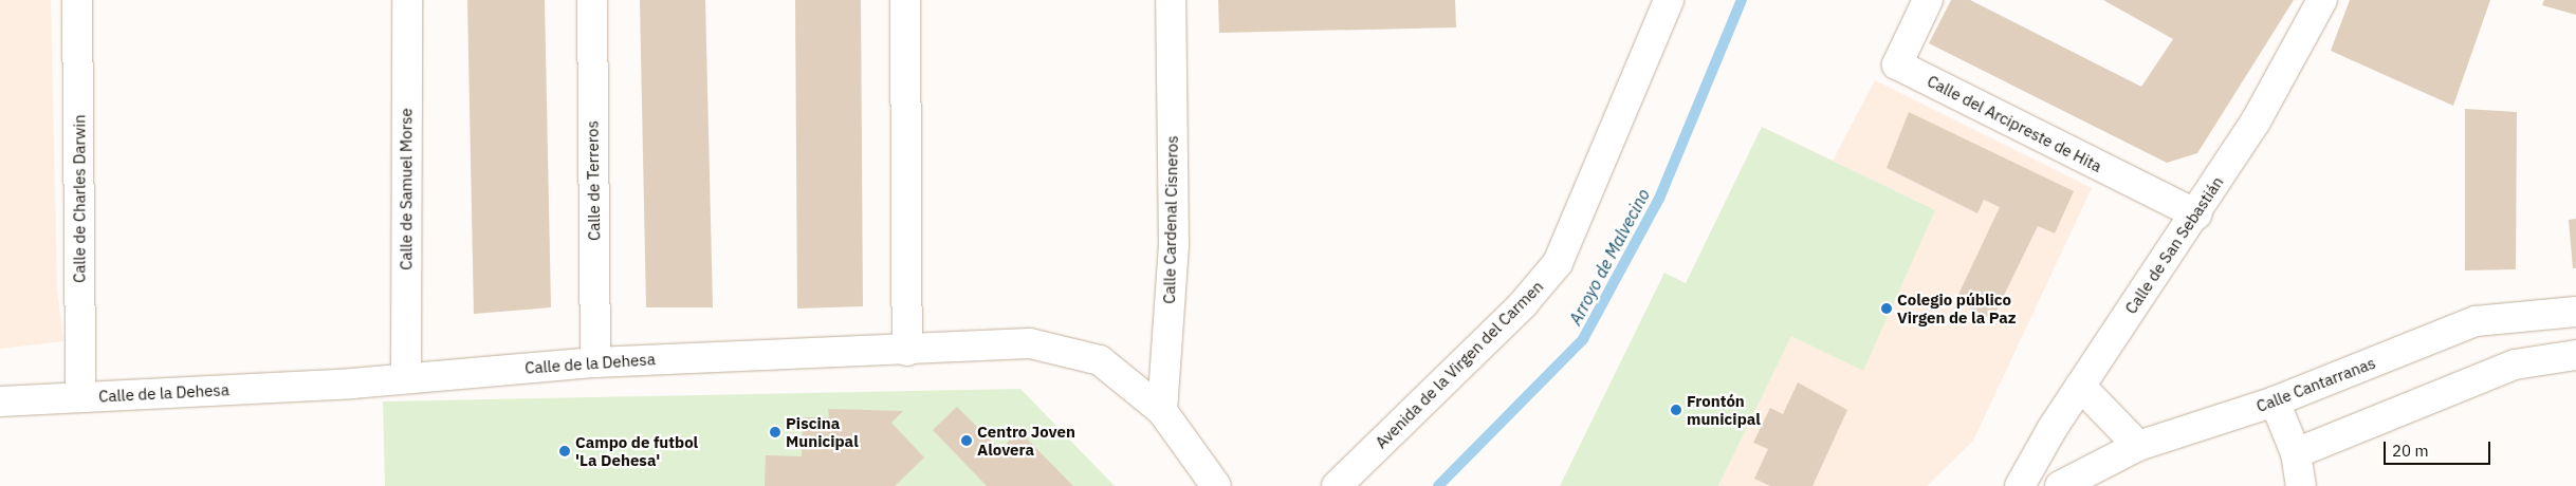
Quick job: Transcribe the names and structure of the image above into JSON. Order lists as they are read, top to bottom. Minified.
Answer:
{"streets":{"street":["Calle del Arcipreste de Hita","Calle de Terreros","Calle de Samuel Morse","Calle de Charles Darwin","Calle Cardenal Cisneros","Calle de San Sebastián","Calle de la Dehesa","Avenida de la Virgen del Carmen","Calle Cantarranas"]},"crossings":[["Calle del Arcipreste de Hita","Calle de San Sebastián"],["Calle de Terreros","Calle de la Dehesa"],["Calle de Samuel Morse","Calle de la Dehesa"],["Calle de Charles Darwin","Calle de la Dehesa"],["Calle Cardenal Cisneros","Calle de la Dehesa"]],"water":["Arroyo de Malvecino"],"places":["Colegio público Virgen de la Paz","Frontón municipal","Piscina Municipal","Centro Joven Alovera","Campo de futbol 'La Dehesa'"],"scale_bar":"20 m"}
